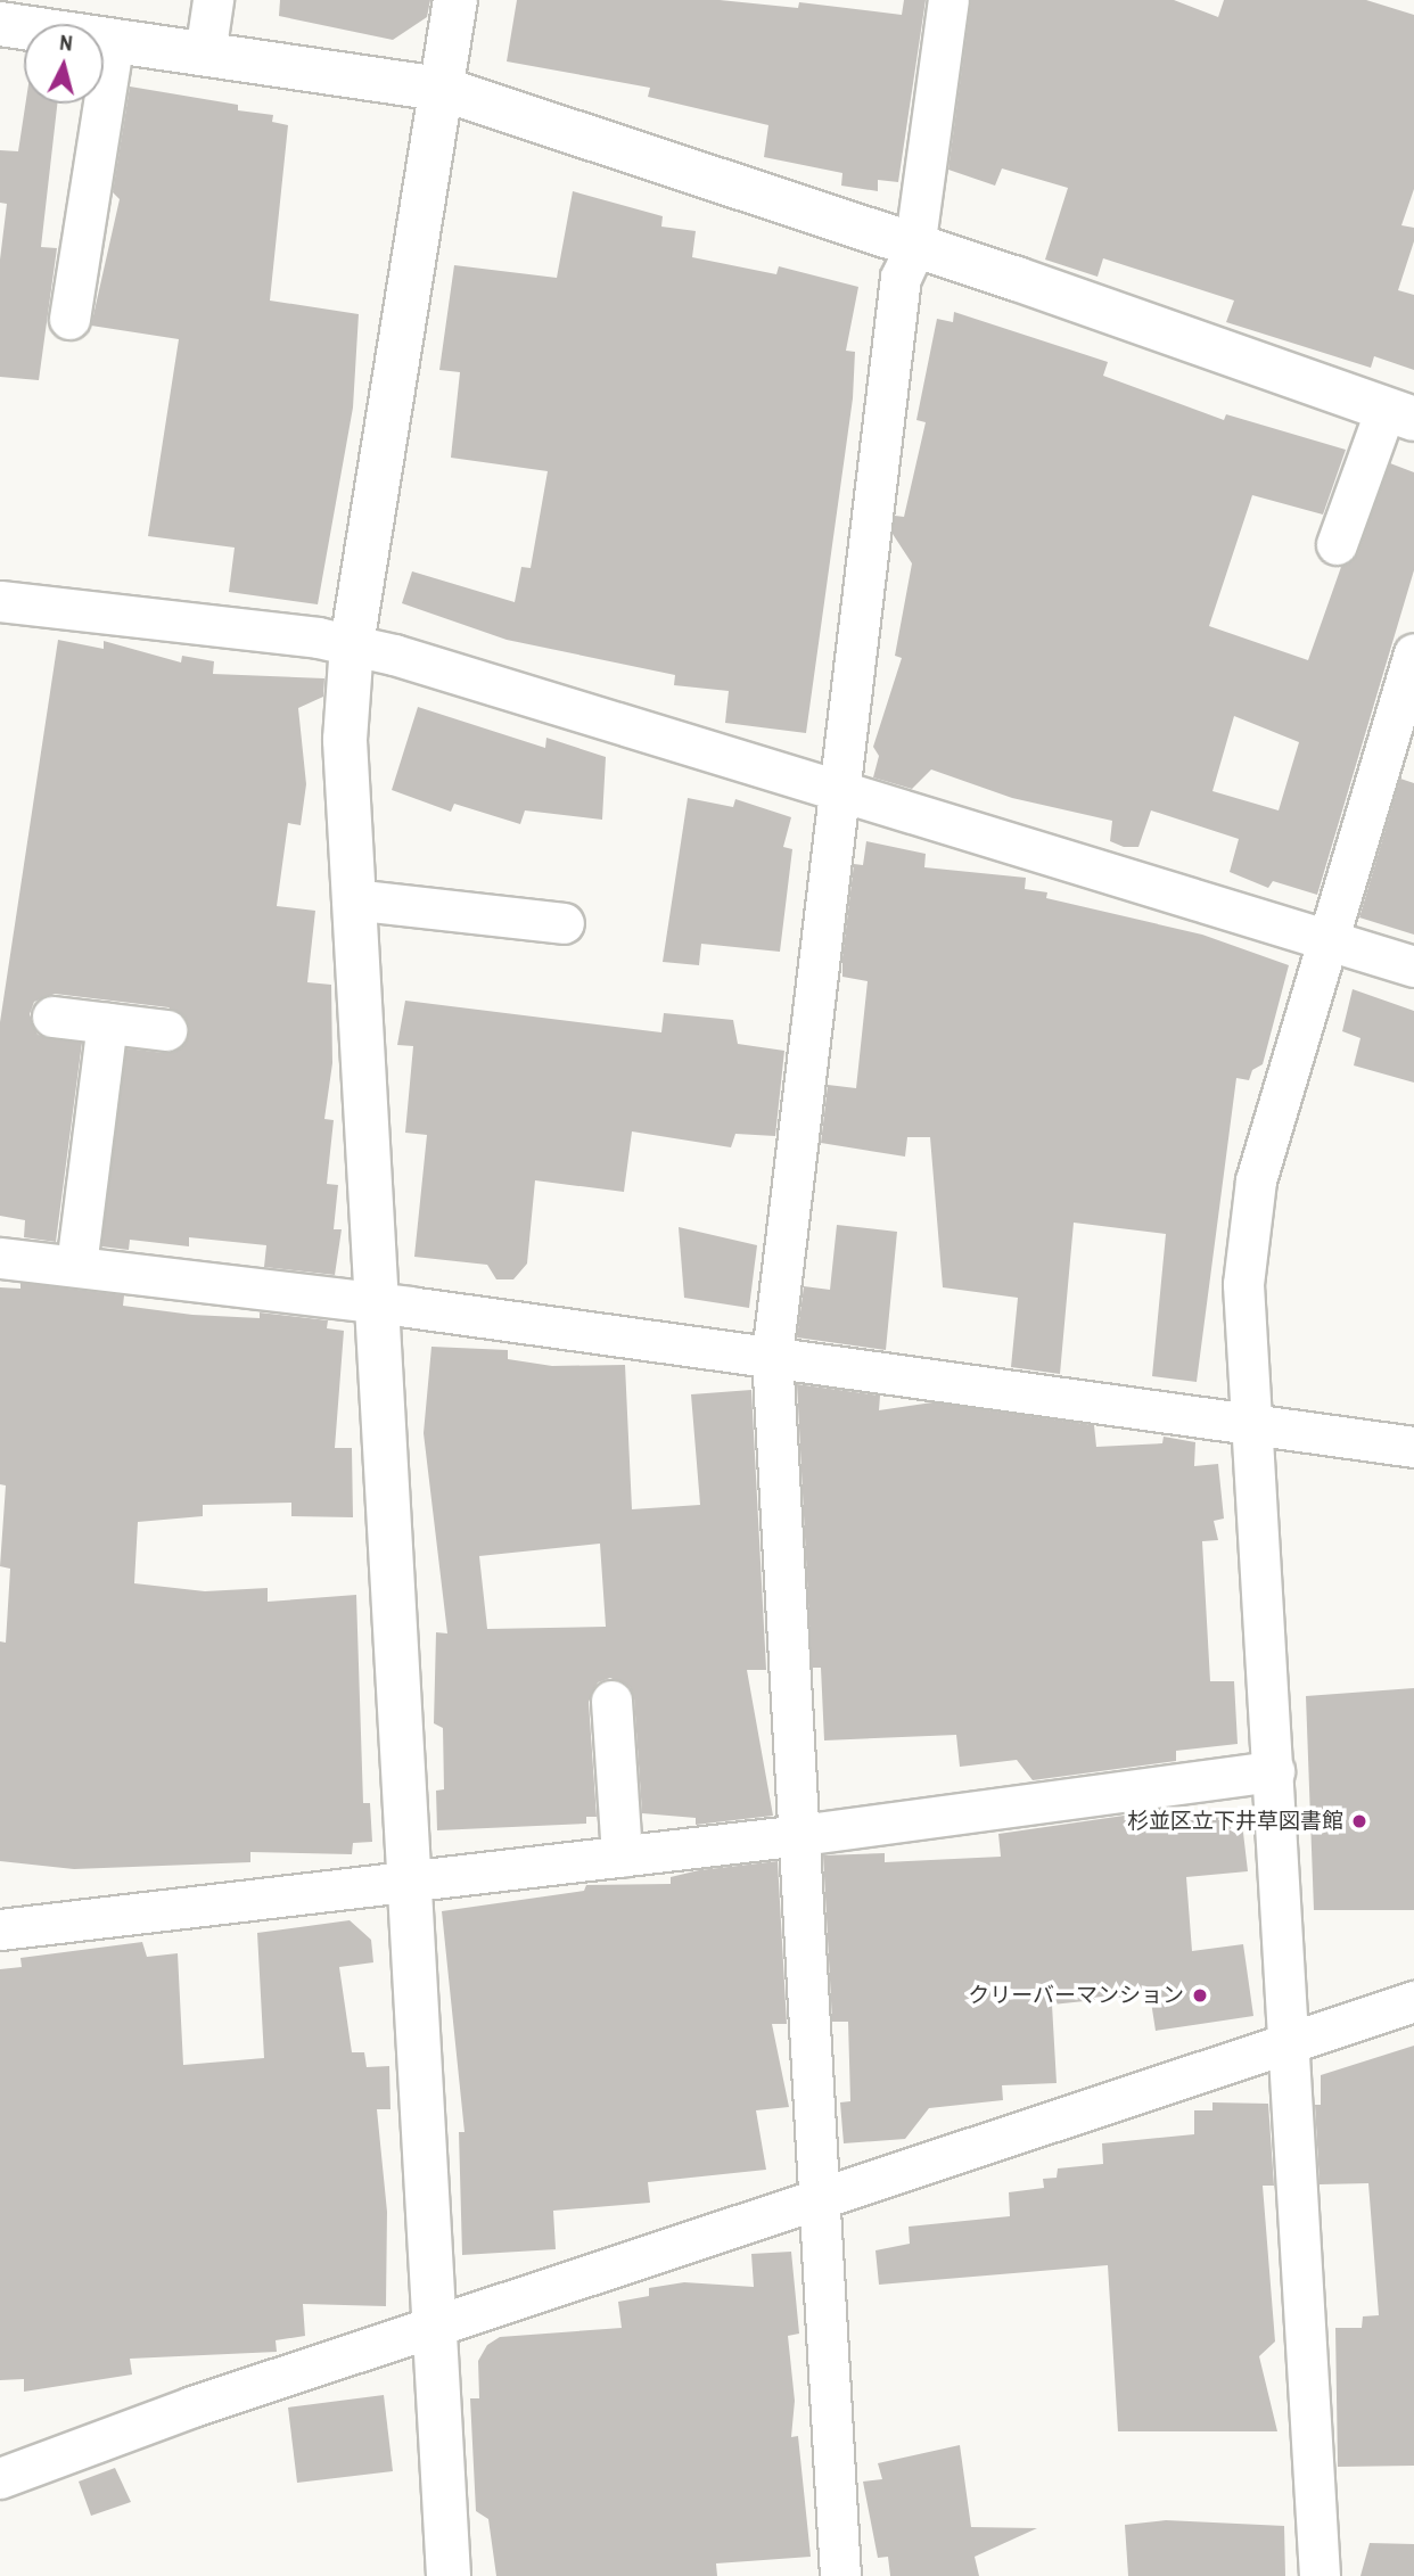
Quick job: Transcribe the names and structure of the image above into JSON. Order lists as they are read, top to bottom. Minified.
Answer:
{"places":["杉並区立下井草図書館","クリーバーマンション"],"north":"top"}
